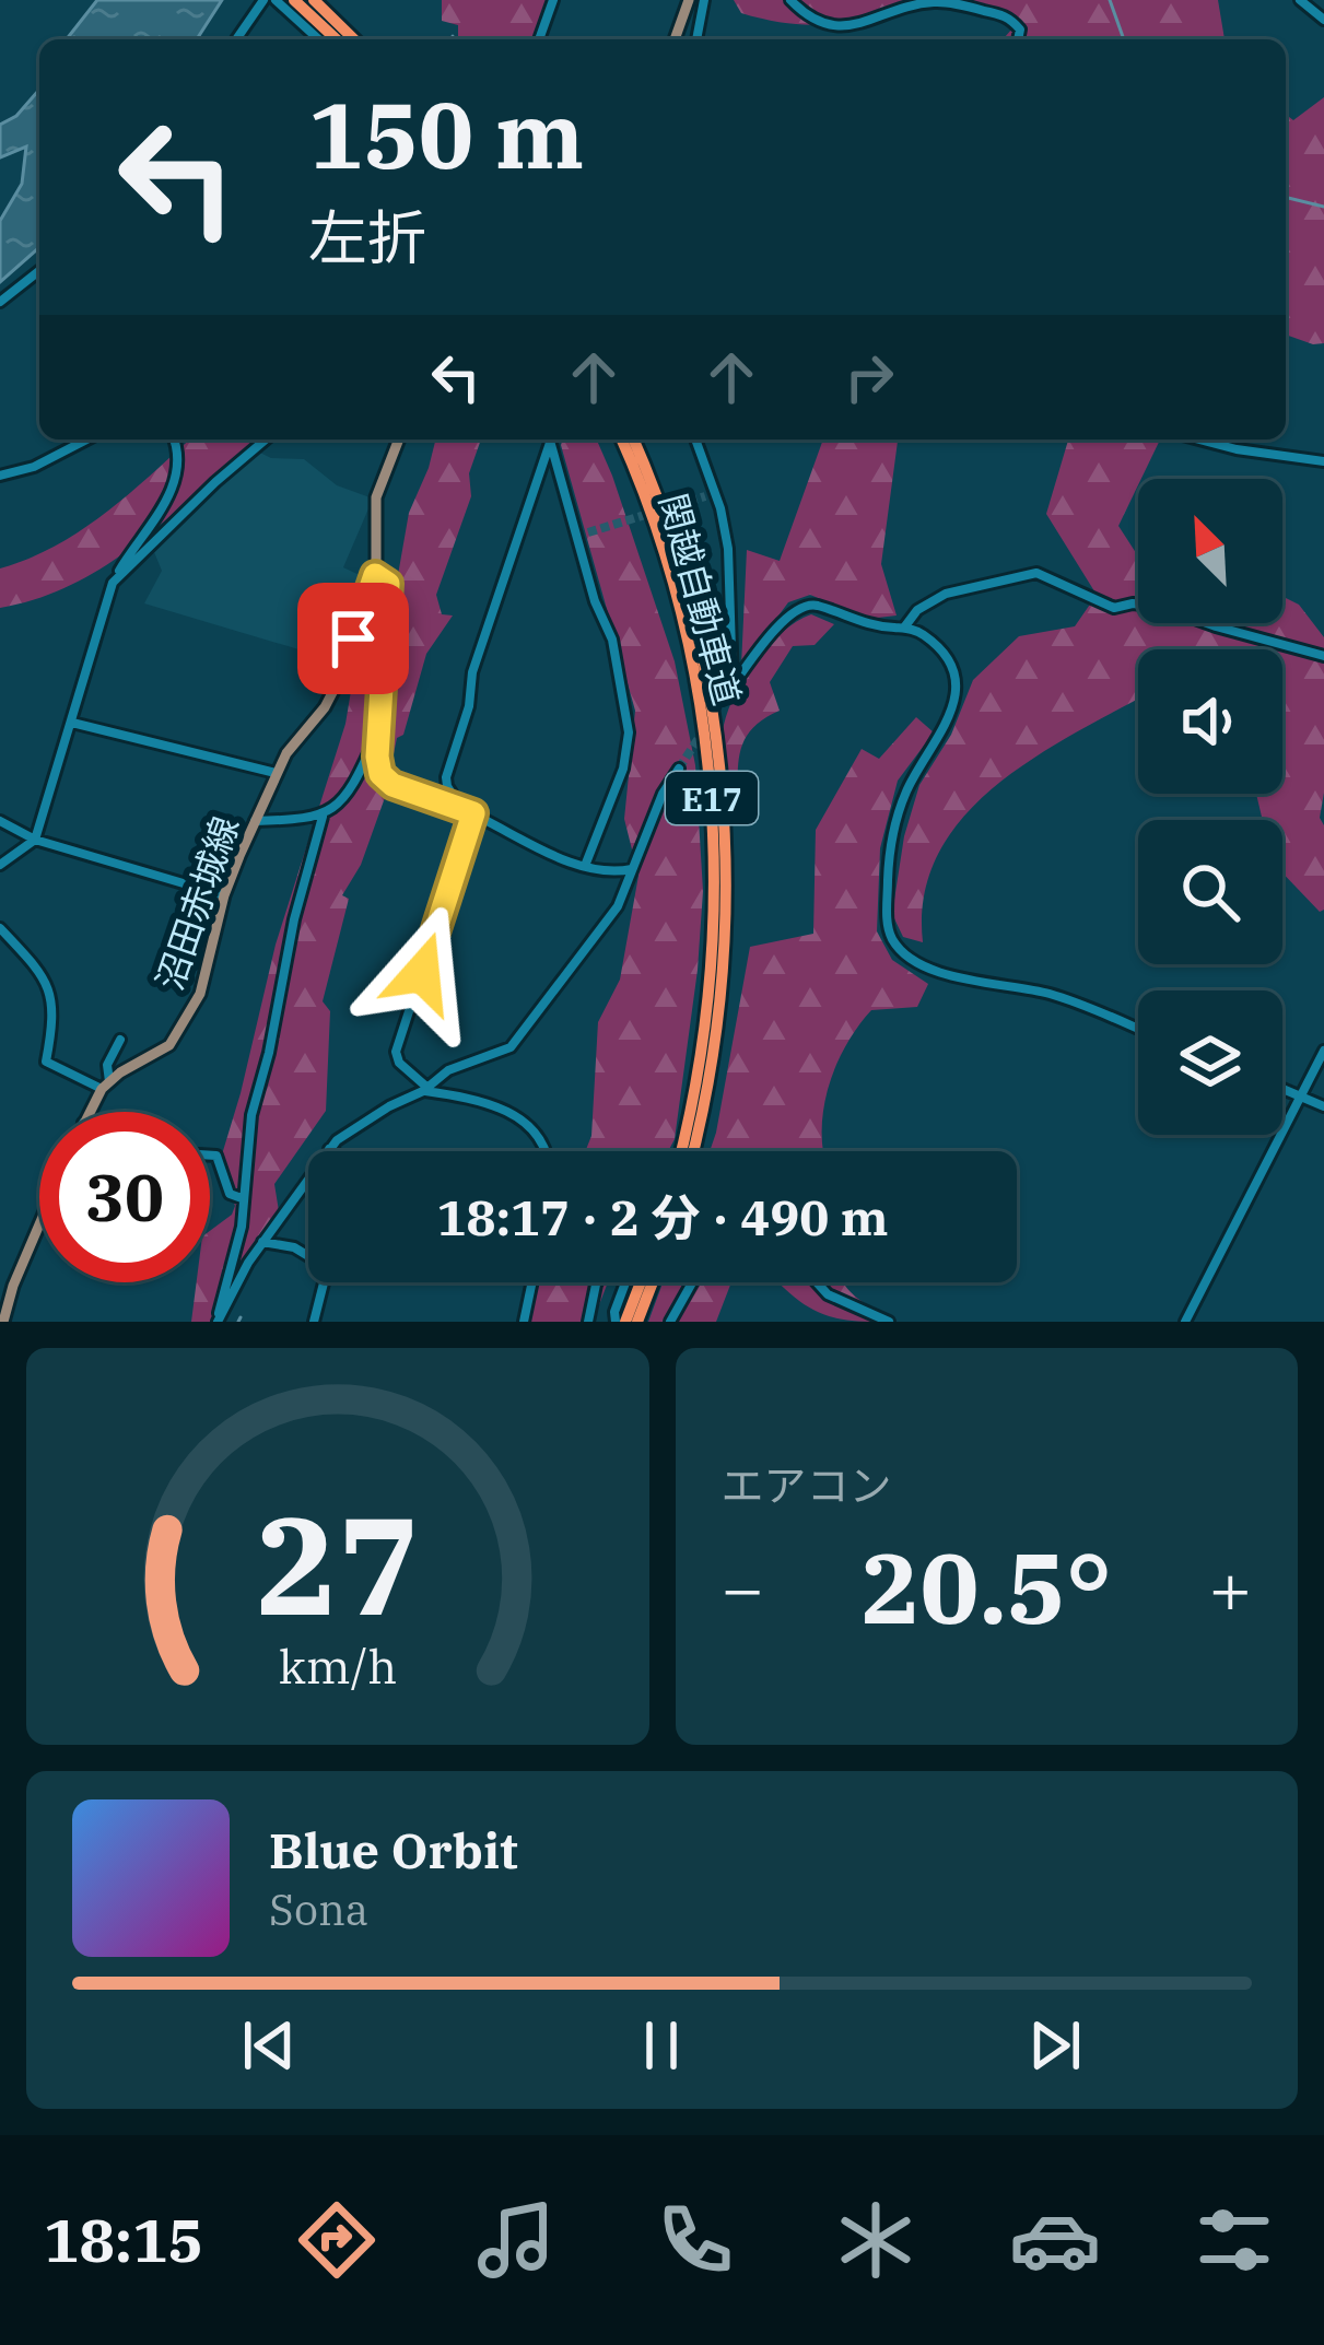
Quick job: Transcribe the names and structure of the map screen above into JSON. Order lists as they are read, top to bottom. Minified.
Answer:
{"streets":{"highway":["関越自動車道","E17"],"main road":["沼田赤城線"]},"north":"top left","page":{"turn":["150 m","左折"],"limit":"30","trip":"18:17 · 2 分 · 490 m","tile":"エアコン","heat":["−","20.5°","+"],"song":["Blue Orbit","Sona"],"tabs":"18:15","gauge":["27","km/h"]}}
